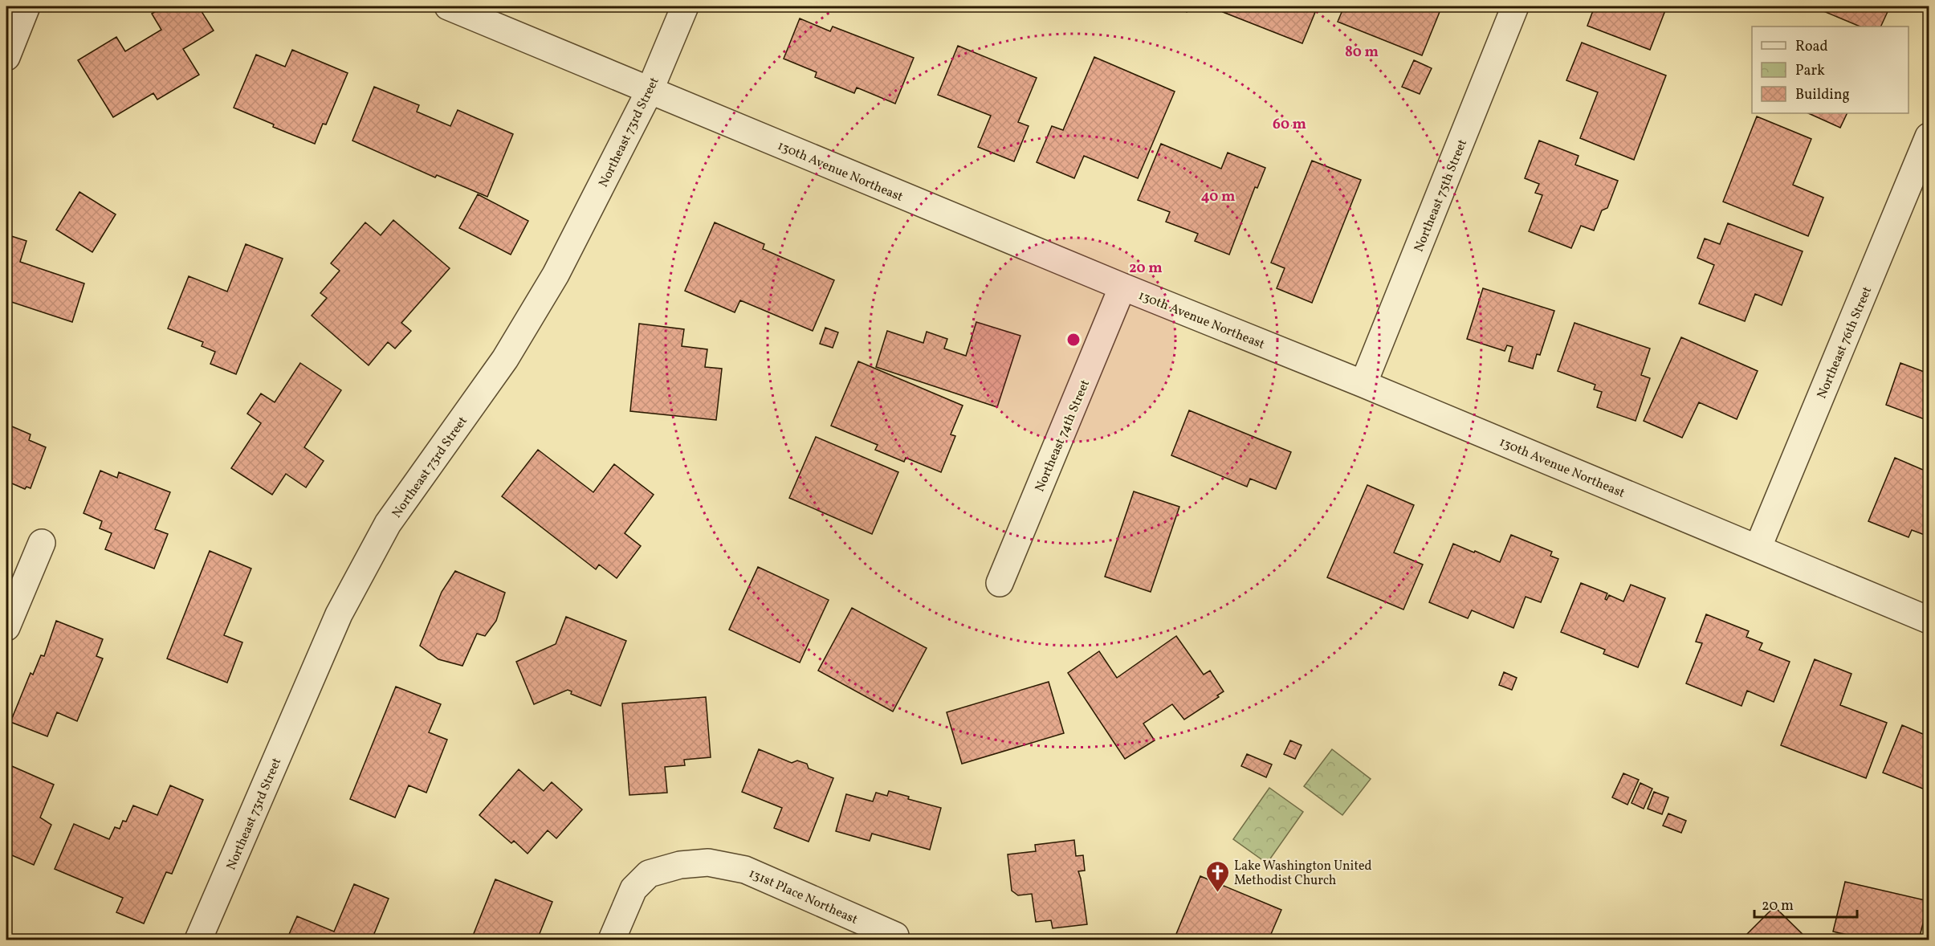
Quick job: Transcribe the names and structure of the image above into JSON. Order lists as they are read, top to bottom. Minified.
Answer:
{"streets":{"street":["Northeast 73rd Street","130th Avenue Northeast","Northeast 75th Street","Northeast 76th Street","Northeast 74th Street","131st Place Northeast"]},"crossings":[["Northeast 73rd Street","130th Avenue Northeast"],["130th Avenue Northeast","Northeast 75th Street"],["130th Avenue Northeast","Northeast 76th Street"],["130th Avenue Northeast","Northeast 74th Street"]],"places":{"church":["Lake Washington United Methodist Church"]},"legend":["Road","Park","Building"],"scale_bar":"20 m","rings":["80 m","60 m","40 m","20 m"]}
